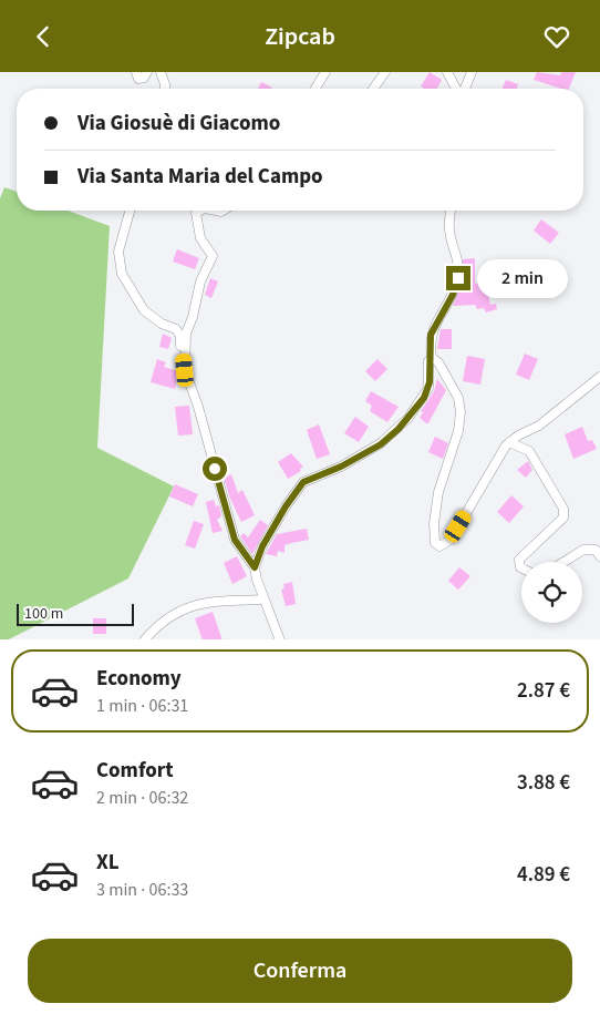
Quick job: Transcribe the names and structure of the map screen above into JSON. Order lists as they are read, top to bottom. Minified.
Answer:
{"scale_bar":"100 m","page":{"header":"Zipcab","banner":["Via Giosuè di Giacomo","Via Santa Maria del Campo"],"bubble":"2 min","scale":"100 m","list":[{"name":"Economy","note":"1 min · 06:31","value":"2.87 €"},{"name":"Comfort","note":"2 min · 06:32","value":"3.88 €"},{"name":"XL","note":"3 min · 06:33","value":"4.89 €"}],"buttons":"Conferma"}}
